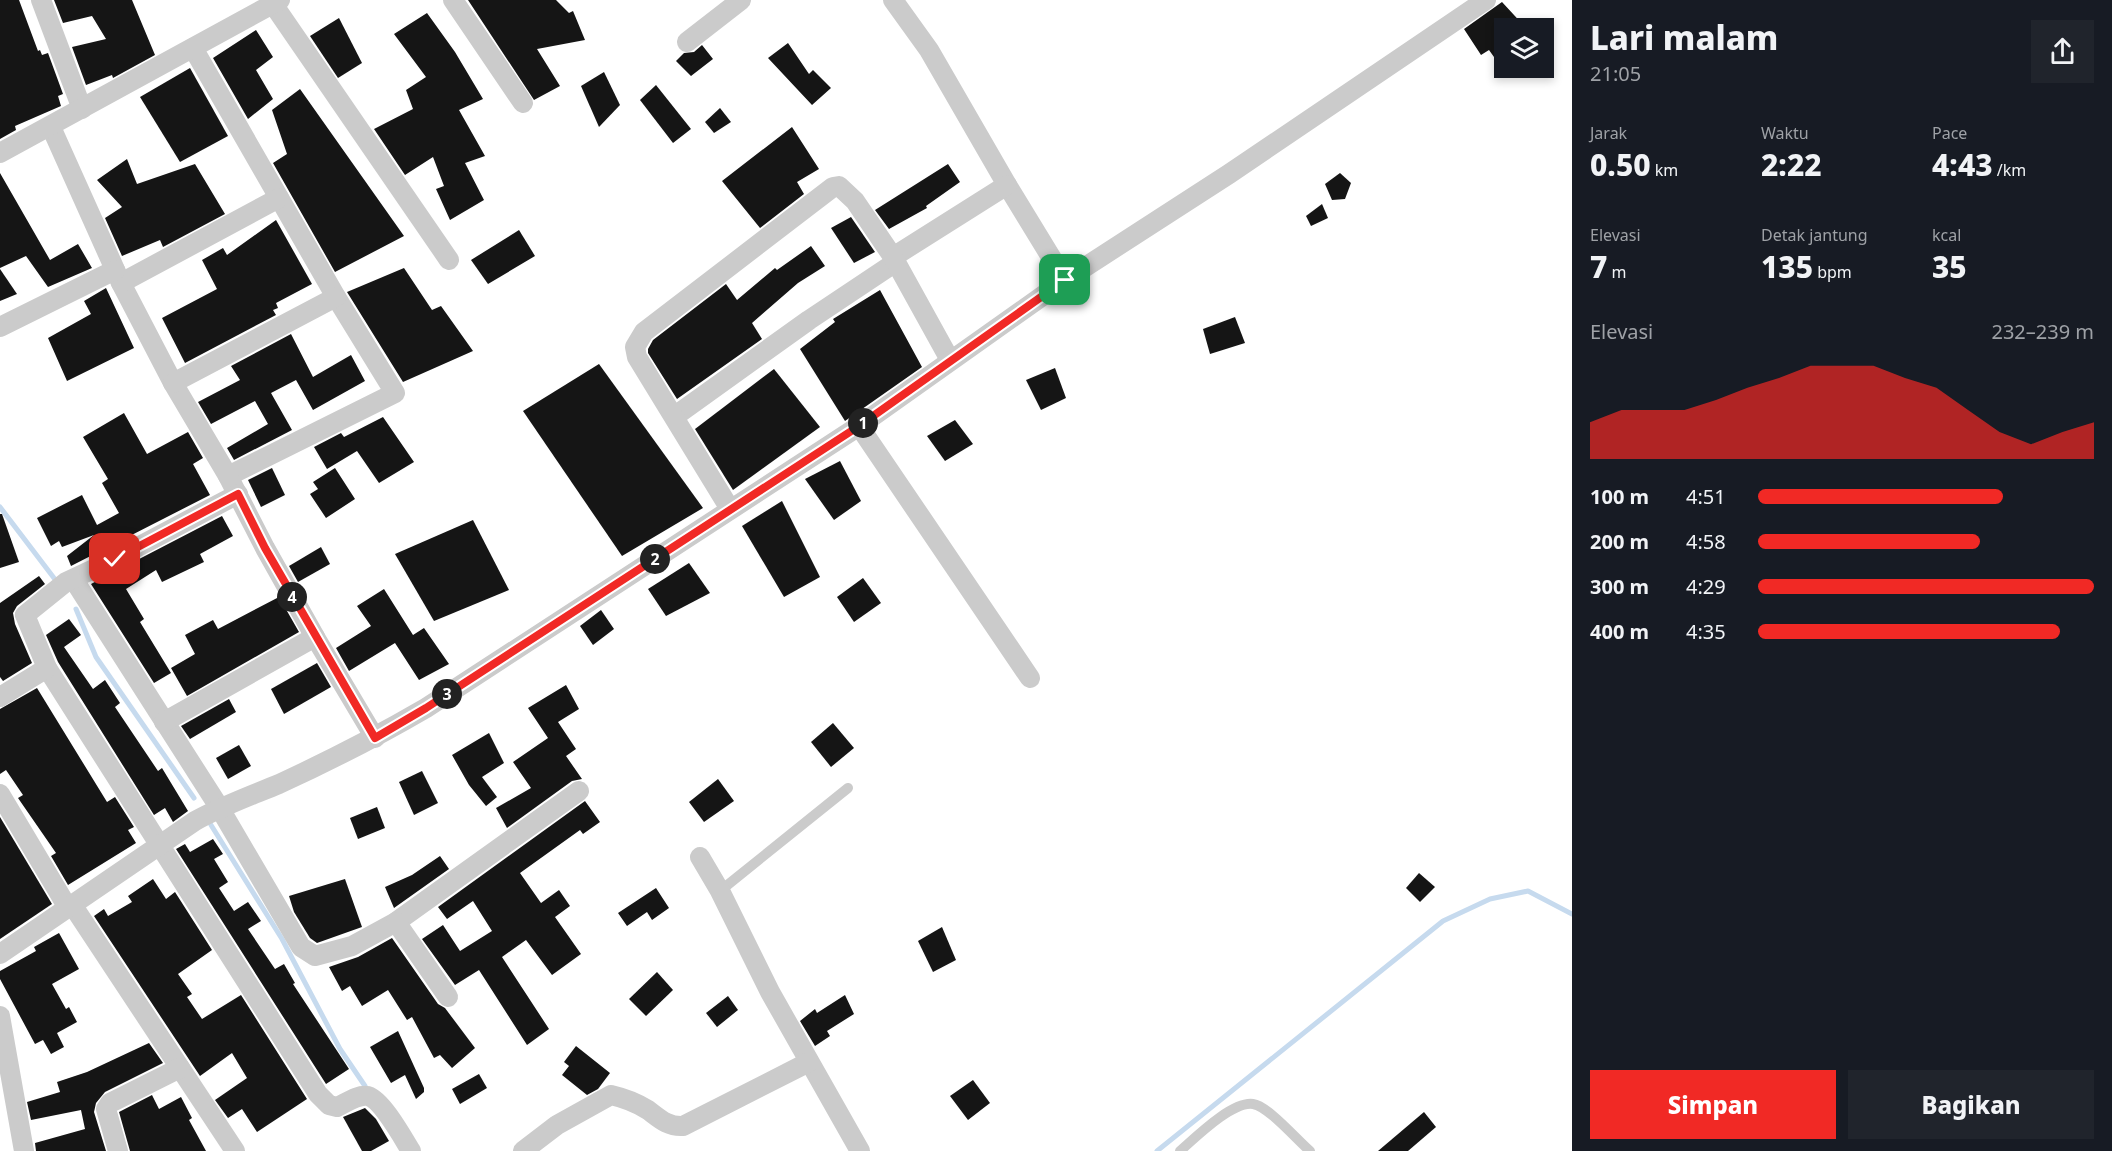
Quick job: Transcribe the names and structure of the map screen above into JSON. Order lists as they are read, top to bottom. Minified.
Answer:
{"page":{"heading":["Lari malam","21:05"],"stats":[["Jarak","0.50 km"],["Waktu","2:22"],["Pace","4:43 /km"],["Elevasi","7 m"],["Detak jantung","135 bpm"],["kcal","35"]],"chart":["Elevasi","232–239 m"],"pins":["1","2","4","3"],"list":[{"name":"100 m","note":"4:51"},{"name":"200 m","note":"4:58"},{"name":"300 m","note":"4:29"},{"name":"400 m","note":"4:35"}],"buttons":["Simpan","Bagikan"]}}
